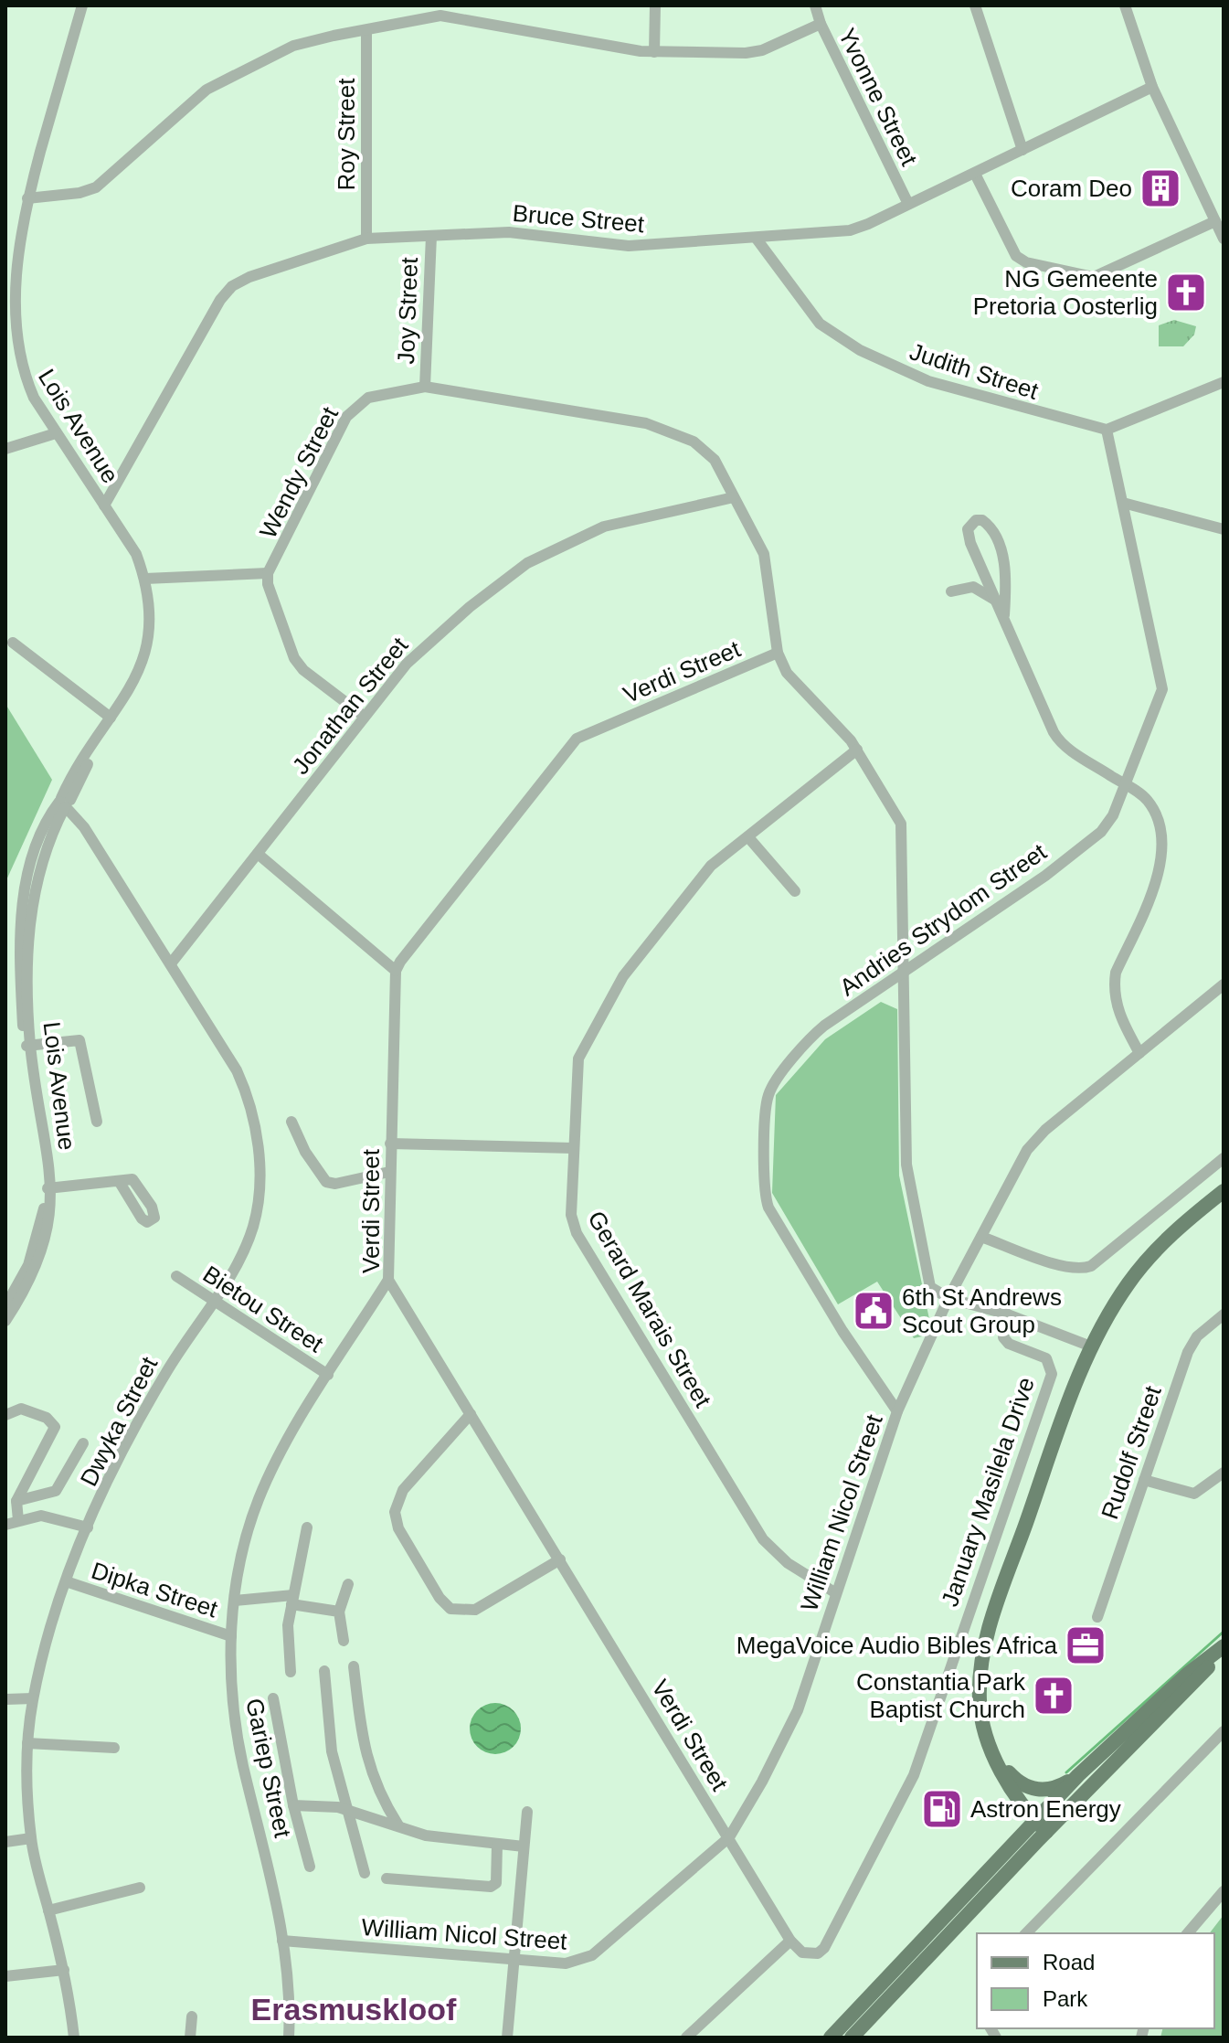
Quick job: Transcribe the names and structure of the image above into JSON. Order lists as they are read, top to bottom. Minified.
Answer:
{"streets":{"main road":["January Masilela Drive"],"street":["Yvonne Street","Roy Street","Bruce Street","Joy Street","Judith Street","Lois Avenue","Wendy Street","Verdi Street","Jonathan Street","Andries Strydom Street","Bietou Street","Gerard Marais Street","Dwyka Street","Rudolf Street","William Nicol Street","Dipka Street","Gariep Street"]},"crossings":[["Yvonne Street","Bruce Street"],["Roy Street","Bruce Street"],["Bruce Street","Joy Street"],["Bruce Street","Judith Street"],["Bruce Street","Lois Avenue"],["Joy Street","Wendy Street"],["Judith Street","Andries Strydom Street"],["Lois Avenue","Dwyka Street"],["Wendy Street","Verdi Street"],["Wendy Street","Jonathan Street"],["Verdi Street","January Masilela Drive"],["Verdi Street","William Nicol Street"],["Verdi Street","Gariep Street"],["Jonathan Street","Dwyka Street"],["Andries Strydom Street","William Nicol Street"],["Bietou Street","Dwyka Street"],["Bietou Street","Gariep Street"],["Gerard Marais Street","William Nicol Street"],["Dwyka Street","Dipka Street"],["William Nicol Street","Gariep Street"],["Dipka Street","Gariep Street"]],"districts":["Erasmuskloof"],"places":{"building":["Coram Deo"],"church":["NG Gemeente Pretoria Oosterlig","Constantia Park Baptist Church"],"public building":["6th St Andrews Scout Group"],"office":["MegaVoice Audio Bibles Africa"],"fuel station":["Astron Energy"]},"legend":["Road","Park"]}
